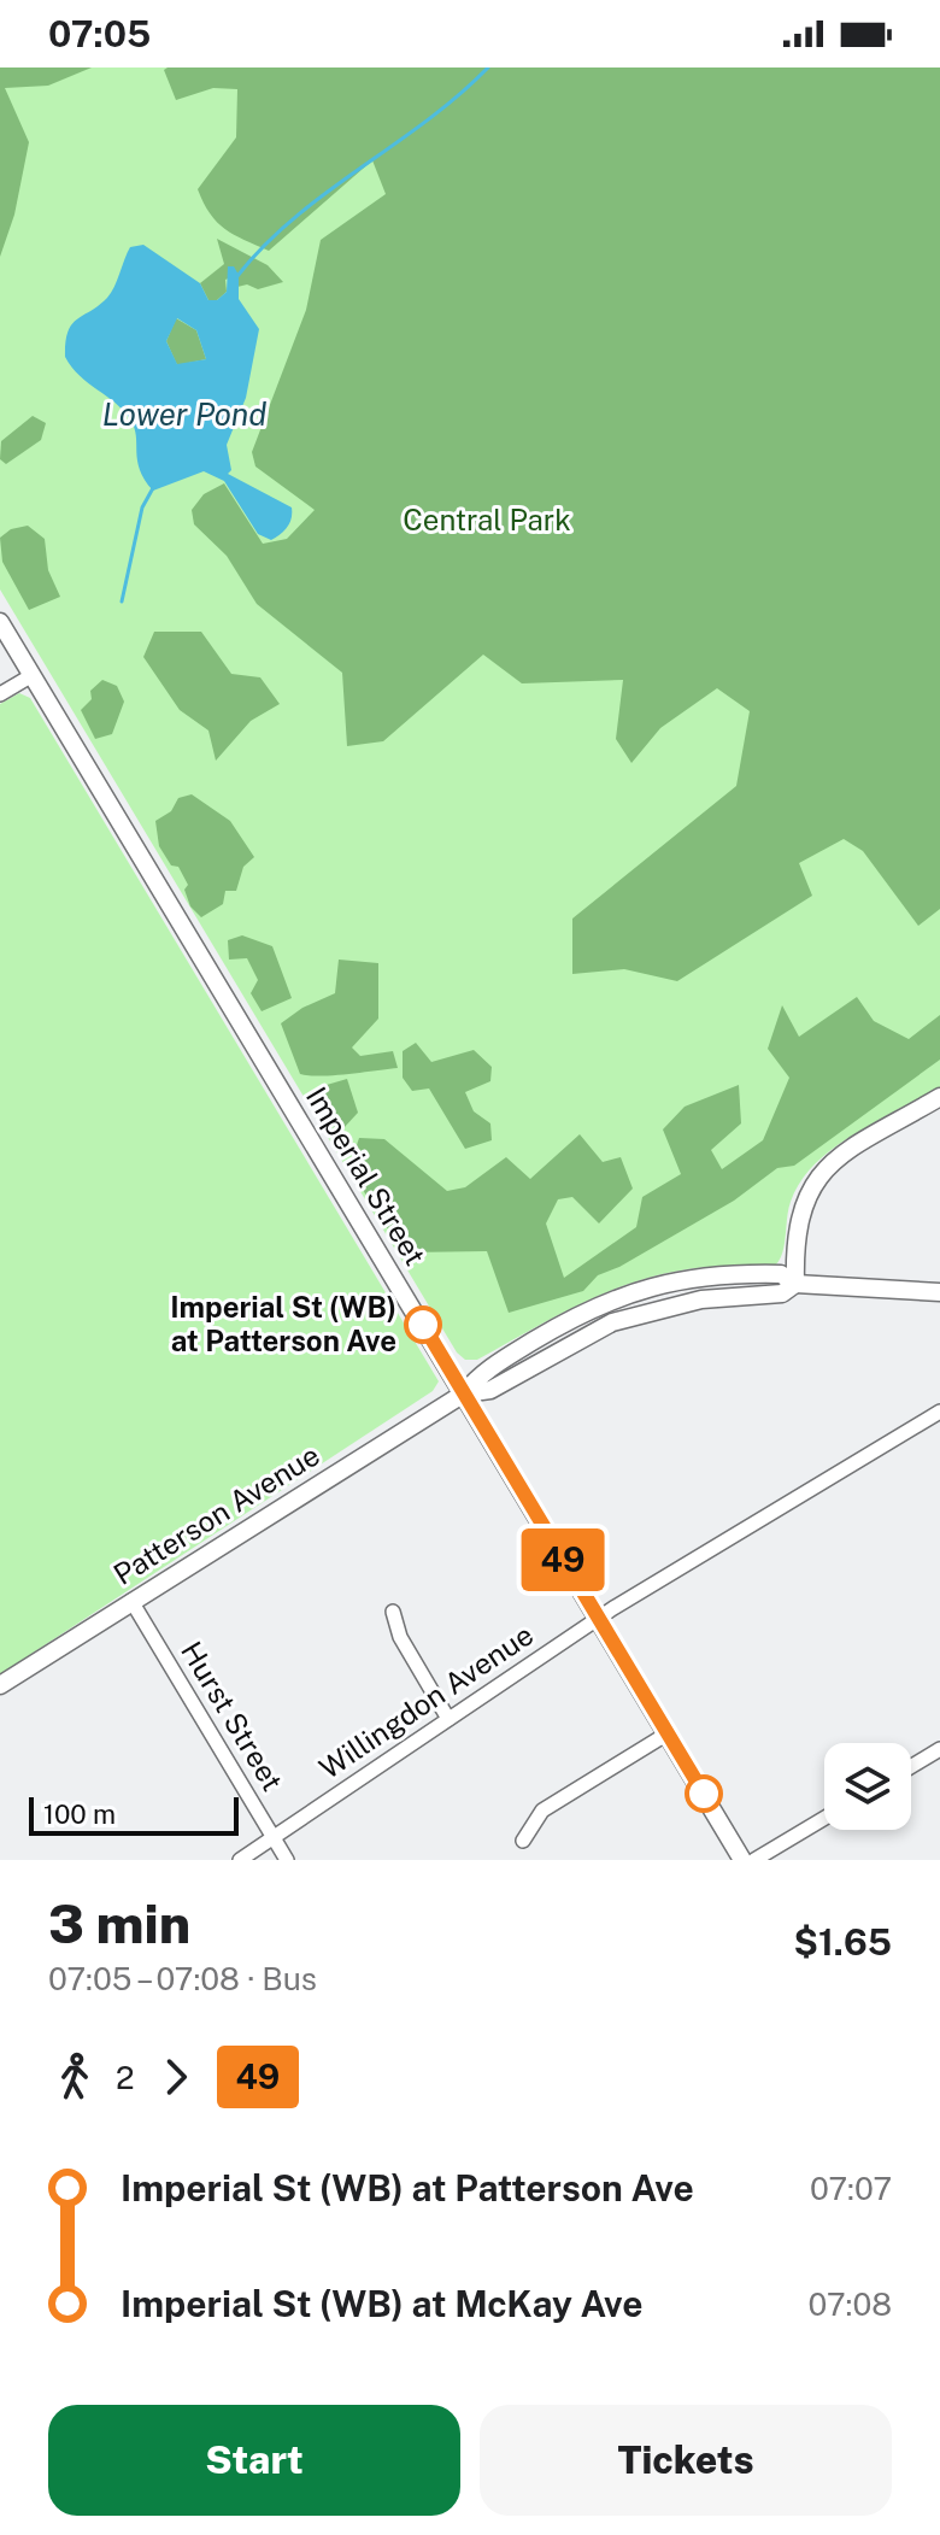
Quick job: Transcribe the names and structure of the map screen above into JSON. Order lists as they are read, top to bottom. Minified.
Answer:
{"streets":{"main road":["Imperial Street","Patterson Avenue"],"street":["Willingdon Avenue","Hurst Street"]},"crossings":[["Imperial Street","Patterson Avenue"],["Imperial Street","Willingdon Avenue"],["Patterson Avenue","Hurst Street"],["Willingdon Avenue","Hurst Street"]],"water":["Lower Pond"],"parks":["Central Park"],"places":["Imperial St (WB) at Patterson Ave"],"lines":["bus line 49"],"scale_bar":"100 m","page":{"status":"07:05","on_map":"49","scale":"100 m","heading":["3 min","07:05 – 07:08 · Bus","$1.65"],"legs":["2","49"],"list":[{"name":"Imperial St (WB) at Patterson Ave","value":"07:07"},{"name":"Imperial St (WB) at McKay Ave","value":"07:08"}],"buttons":["Start","Tickets"]}}
